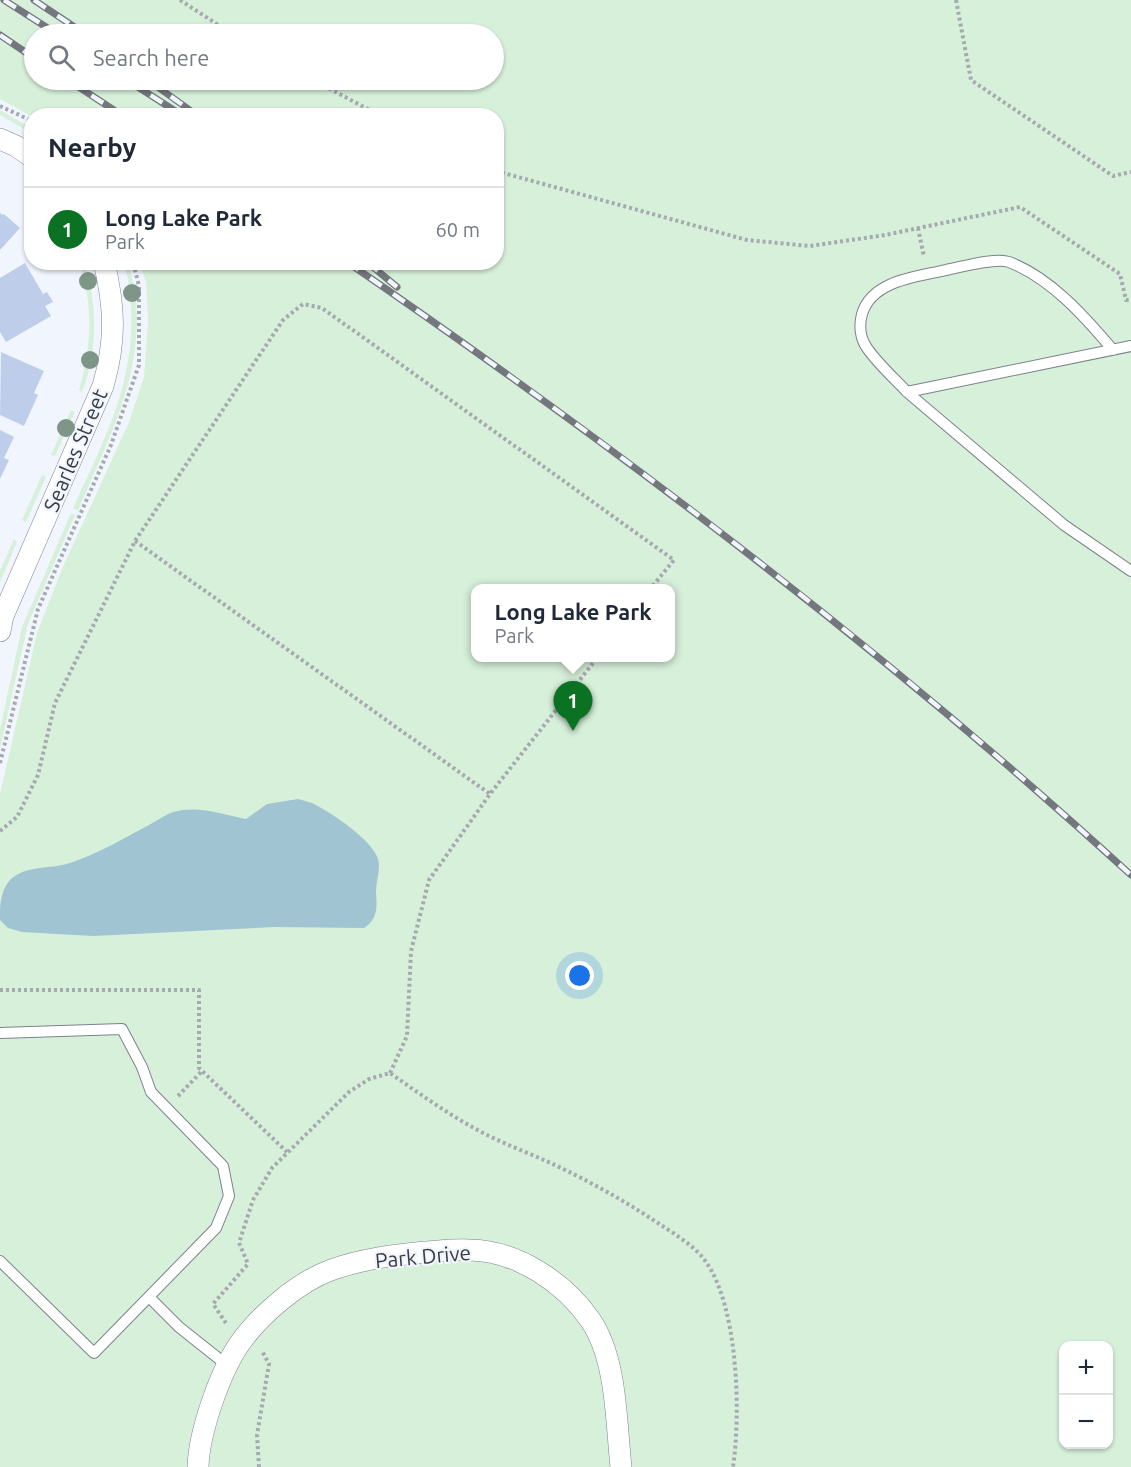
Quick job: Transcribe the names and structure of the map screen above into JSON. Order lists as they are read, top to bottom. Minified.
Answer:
{"streets":{"street":["Searles Street","Park Drive"]},"page":{"search":"Search here","heading":"Nearby","list":[{"mark":"1","name":"Long Lake Park","note":"Park","value":"60 m"}],"popup":["Long Lake Park","Park"],"pins":"1","map_buttons":["+","−"]}}
